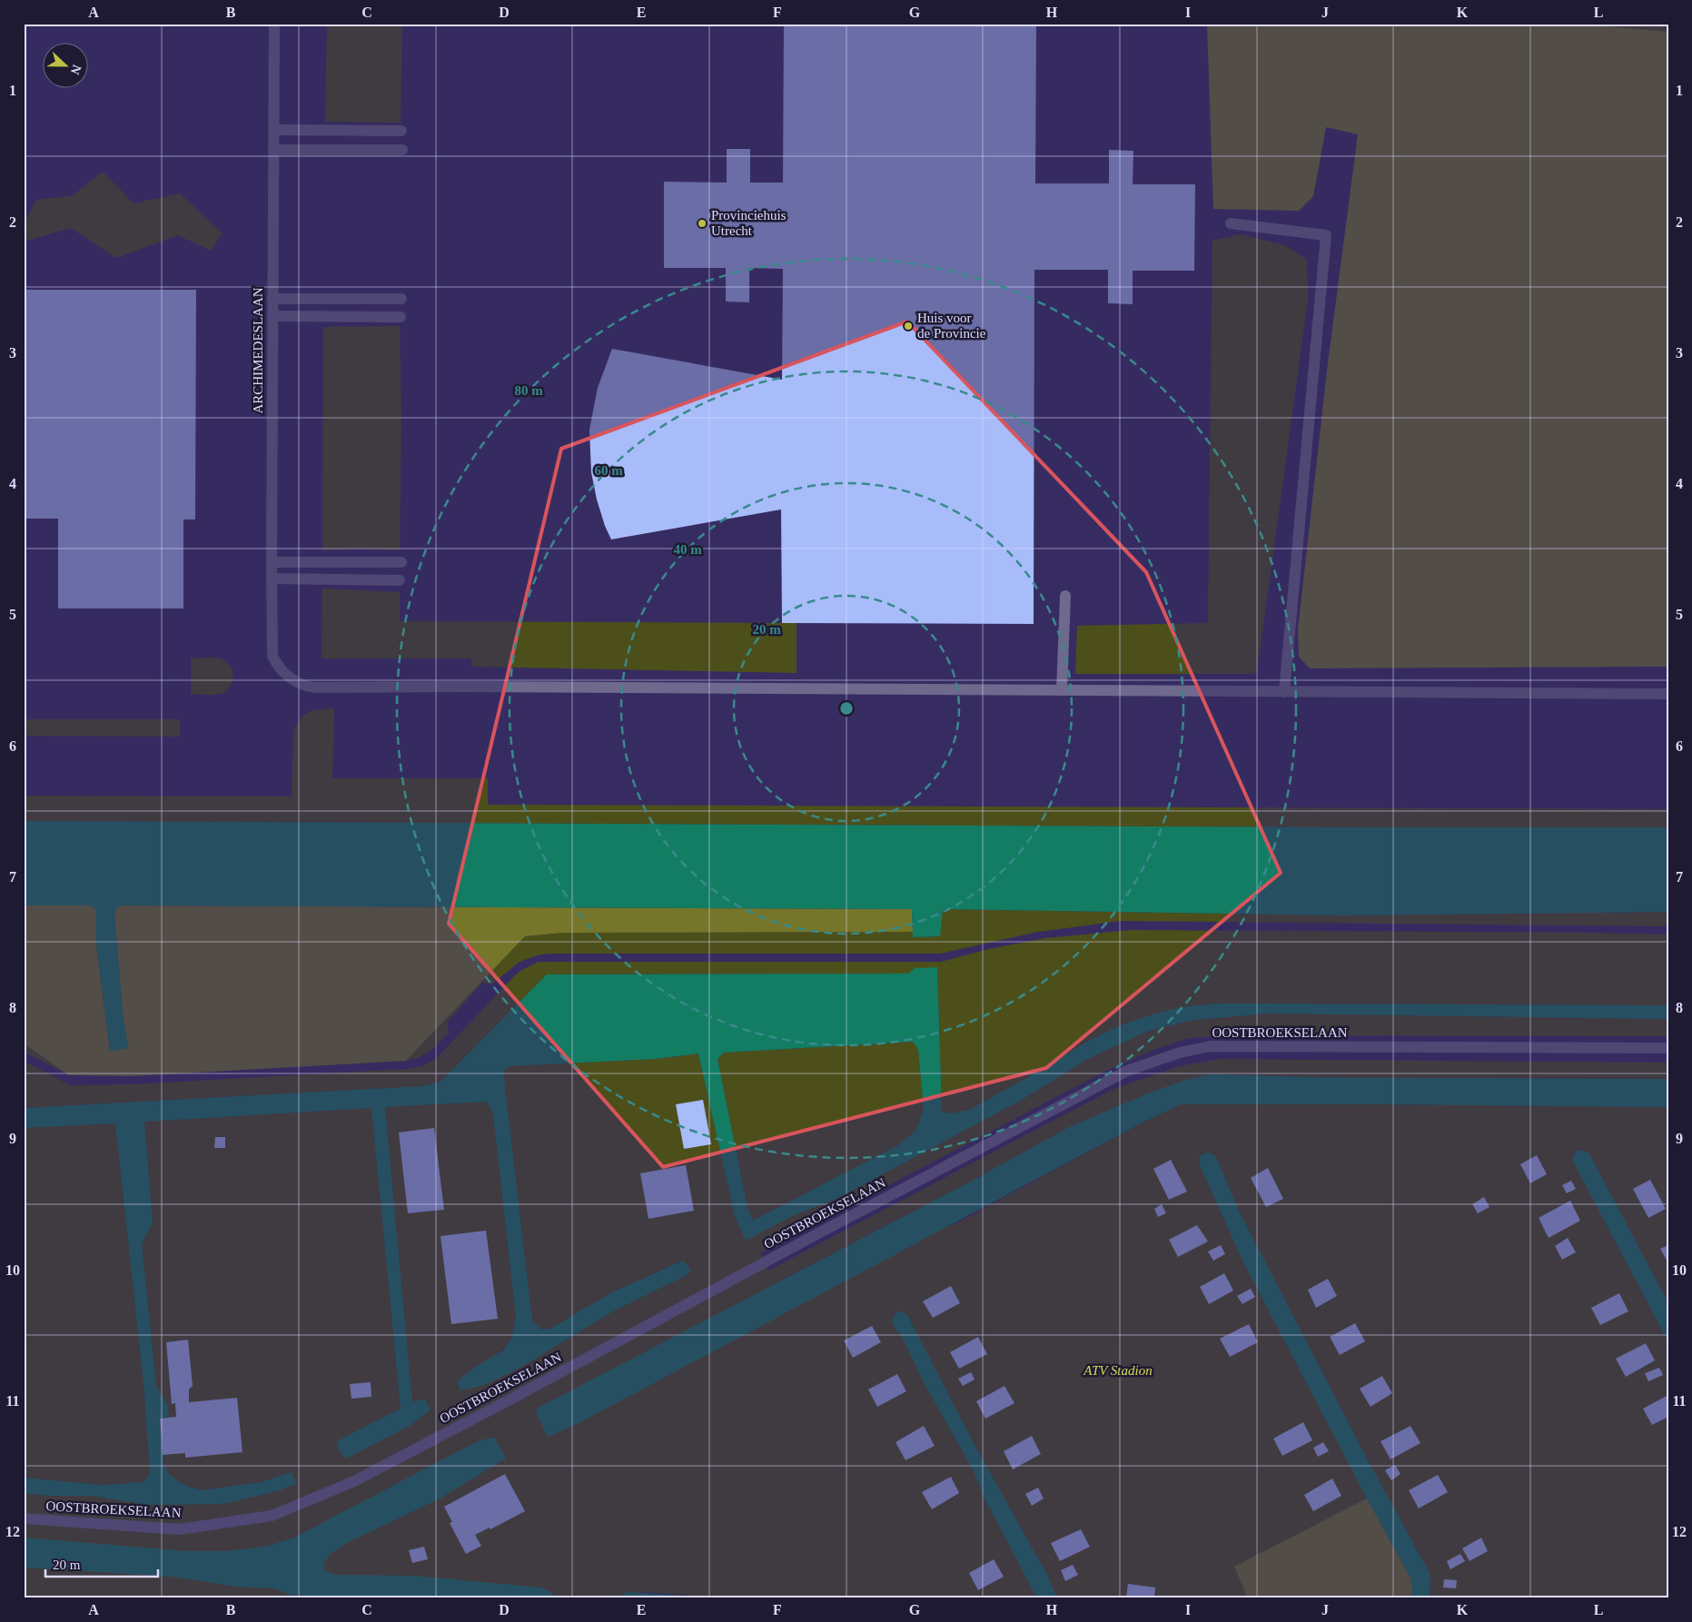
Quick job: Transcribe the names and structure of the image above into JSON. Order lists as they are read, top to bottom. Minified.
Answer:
{"streets":{"street":["ARCHIMEDESLAAN","OOSTBROEKSELAAN"]},"parks":["ATV Stadion"],"places":["Provinciehuis Utrecht","Huis voor de Provincie"],"scale_bar":"20 m","north":"right","grid":{"columns":["A","B","C","D","E","F","G","H","I","J","K","L"],"rows":["1","2","3","4","5","6","7","8","9","10","11","12"]},"rings":["80 m","60 m","40 m","20 m"]}
